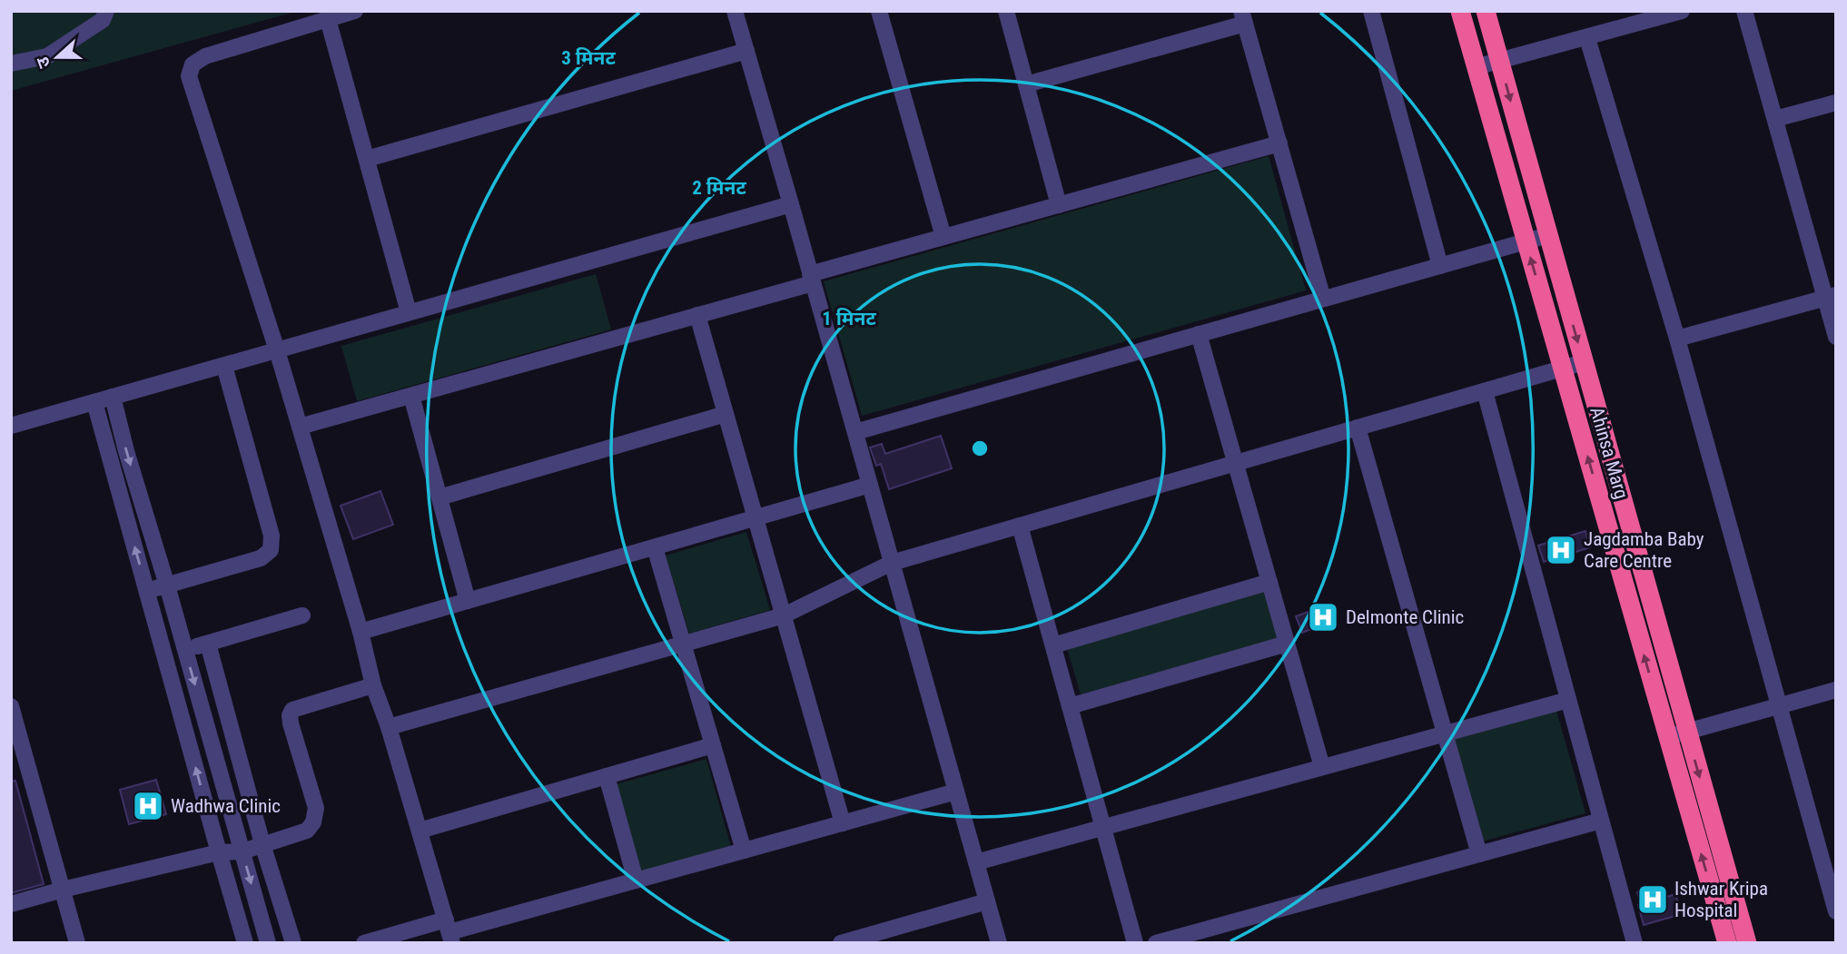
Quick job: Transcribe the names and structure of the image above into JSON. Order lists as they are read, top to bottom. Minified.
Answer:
{"streets":{"highway":["Ahinsa Marg"]},"places":{"hospital":["Jagdamba Baby Care Centre","Delmonte Clinic","Wadhwa Clinic","Ishwar Kripa Hospital"]},"north":"left","rings":["3 मिनट","2 मिनट","1 मिनट"]}
